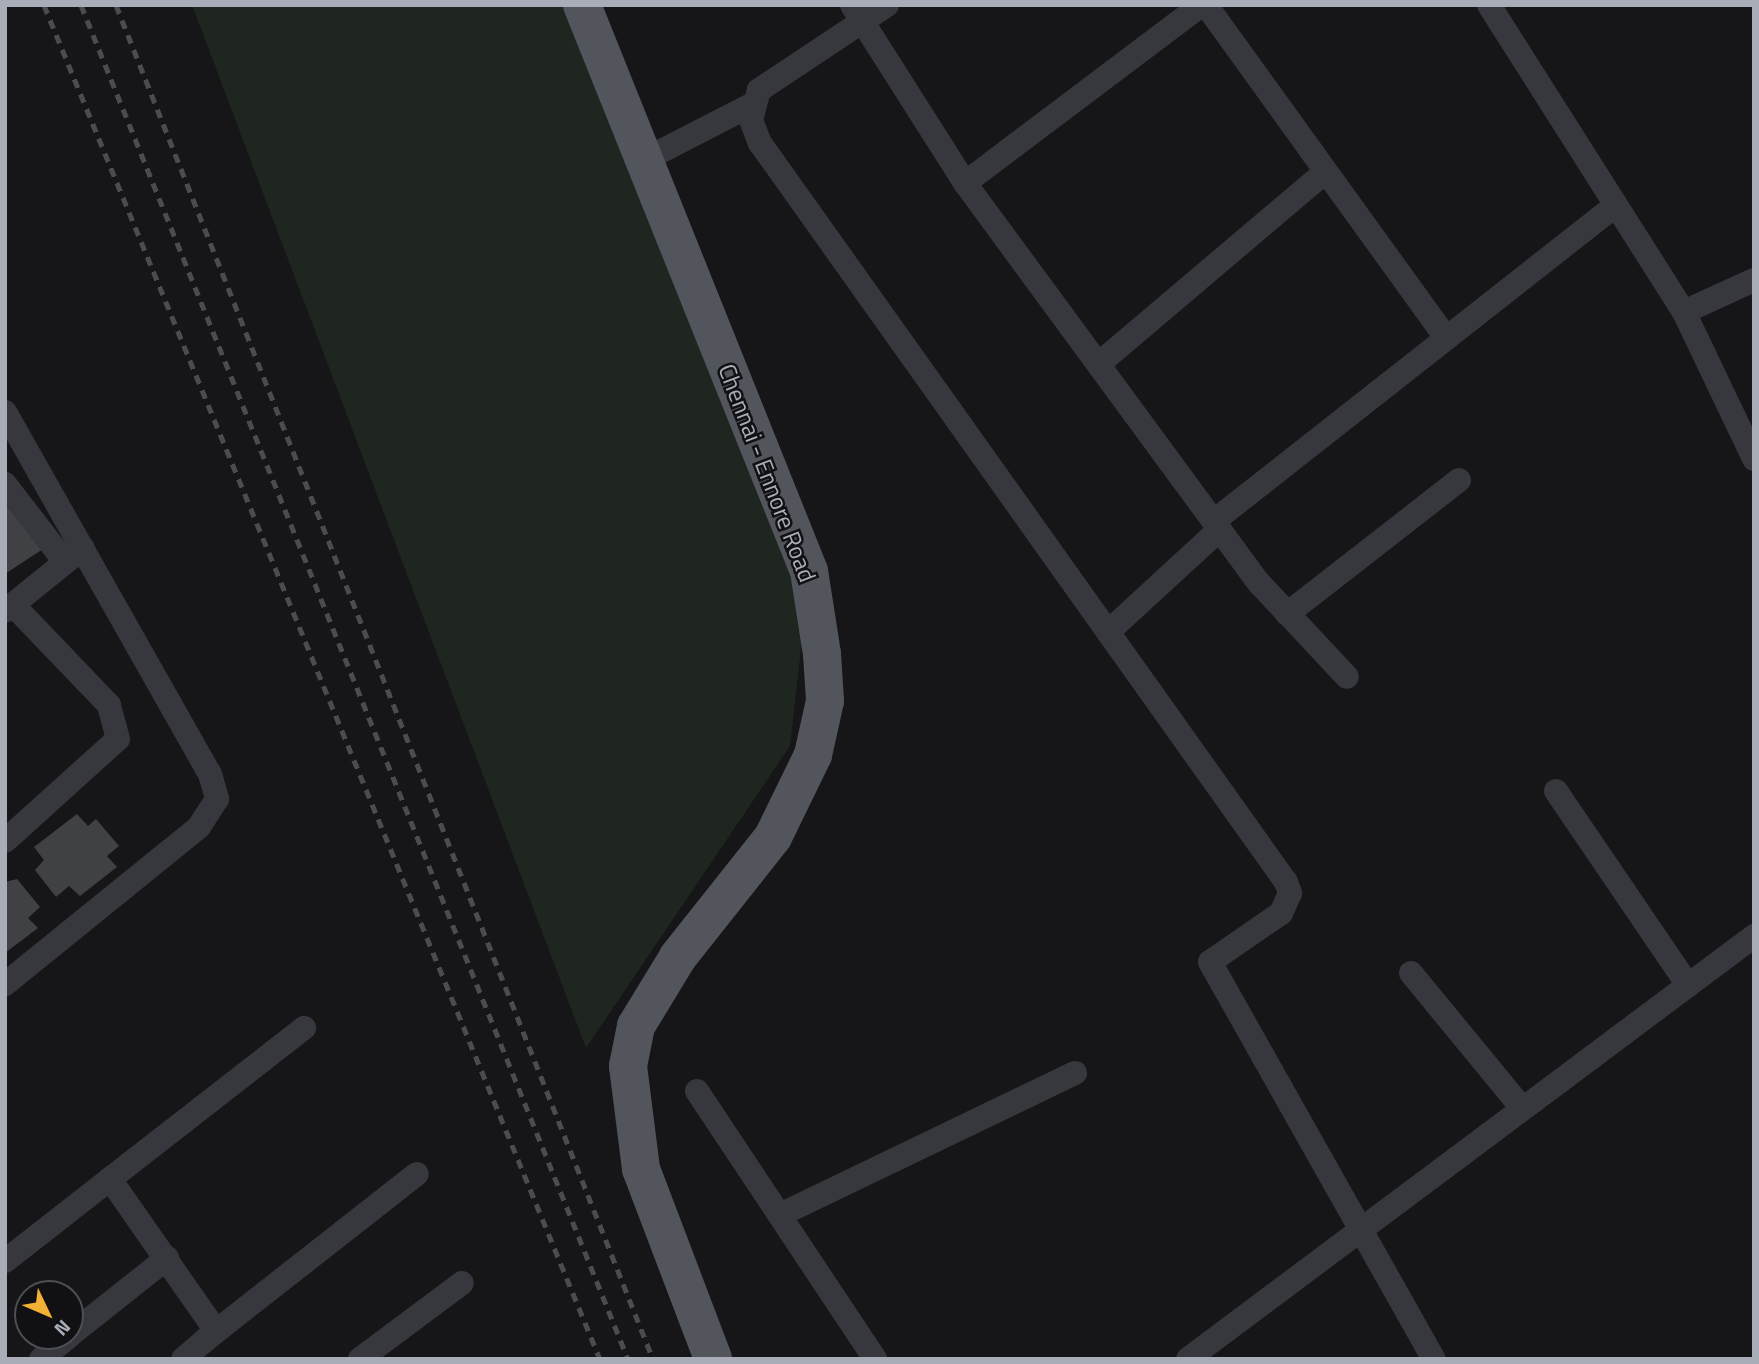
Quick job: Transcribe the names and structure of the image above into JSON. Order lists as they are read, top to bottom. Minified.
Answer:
{"streets":{"main road":["Chennai - Ennore Road"]},"north":"bottom right"}
